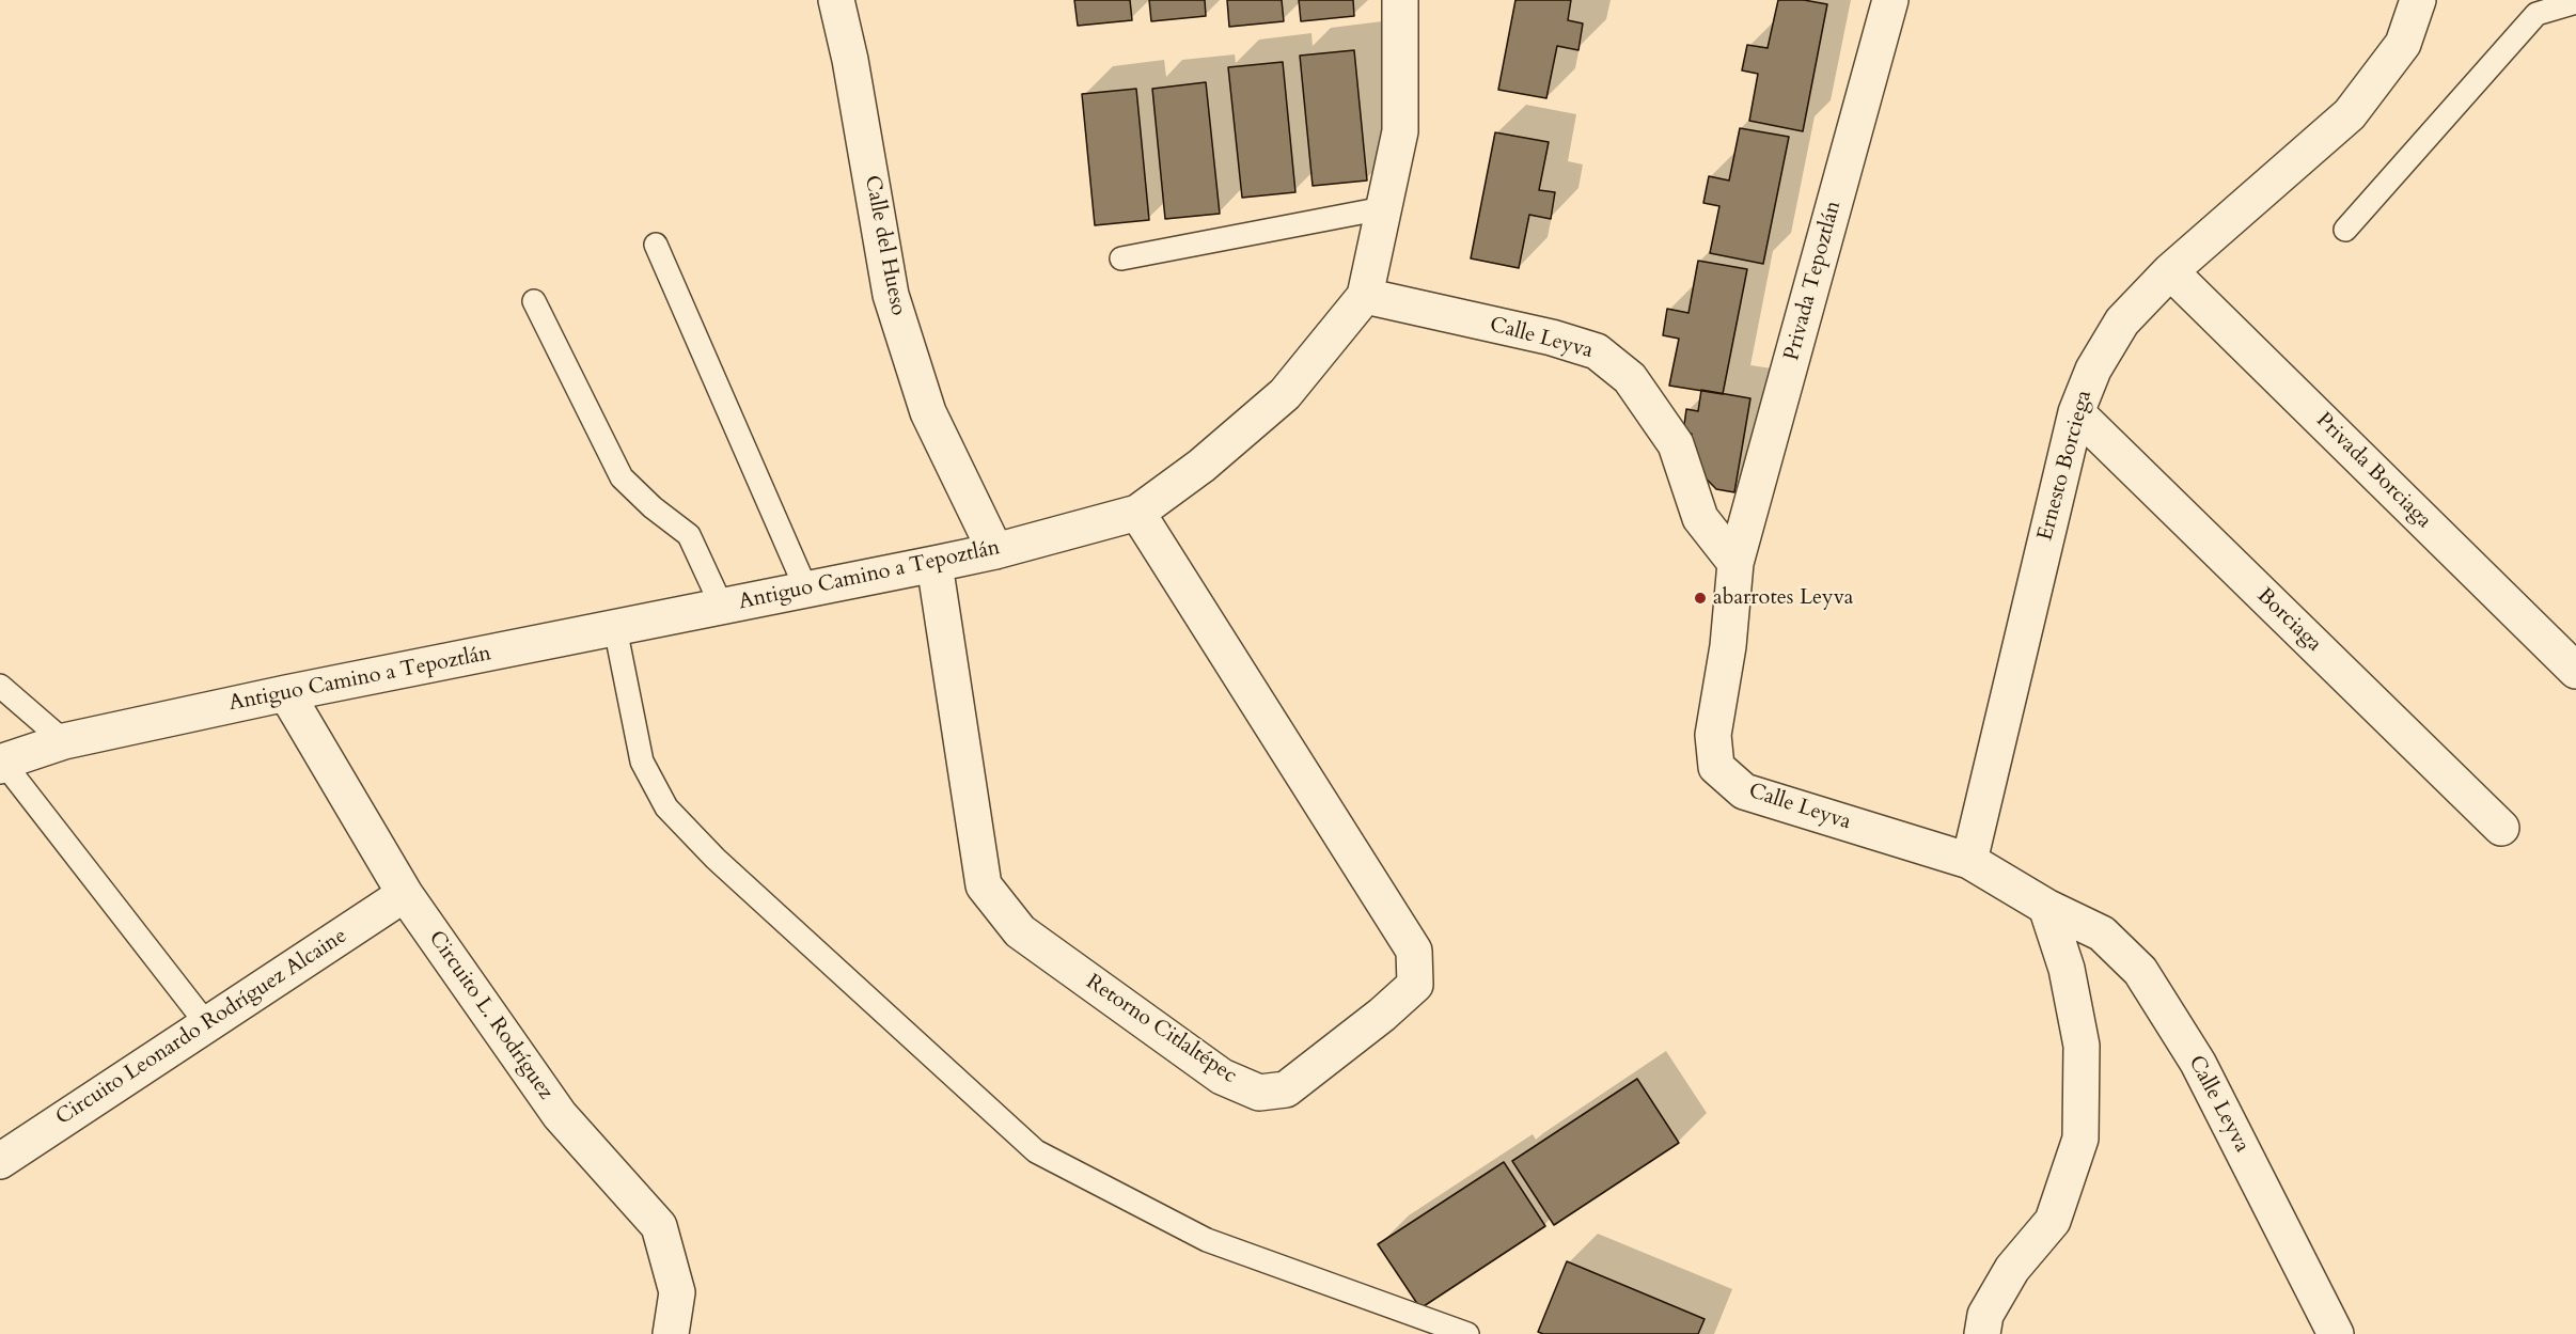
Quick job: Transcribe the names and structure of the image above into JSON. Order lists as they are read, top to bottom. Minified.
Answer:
{"streets":{"street":["Calle del Hueso","Privada Tepoztlán","Calle Leyva","Ernesto Borciega","Privada Borciaga","Antiguo Camino a Tepoztlán","Borciaga","Circuito L. Rodríguez","Circuito Leonardo Rodríguez Alcaine","Retorno Citlaltépec"]},"crossings":[["Calle del Hueso","Antiguo Camino a Tepoztlán"],["Privada Tepoztlán","Calle Leyva"],["Calle Leyva","Ernesto Borciega"],["Calle Leyva","Antiguo Camino a Tepoztlán"],["Ernesto Borciega","Privada Borciaga"],["Ernesto Borciega","Borciaga"],["Antiguo Camino a Tepoztlán","Circuito L. Rodríguez"],["Antiguo Camino a Tepoztlán","Retorno Citlaltépec"],["Circuito L. Rodríguez","Circuito Leonardo Rodríguez Alcaine"]],"places":["abarrotes Leyva"]}
